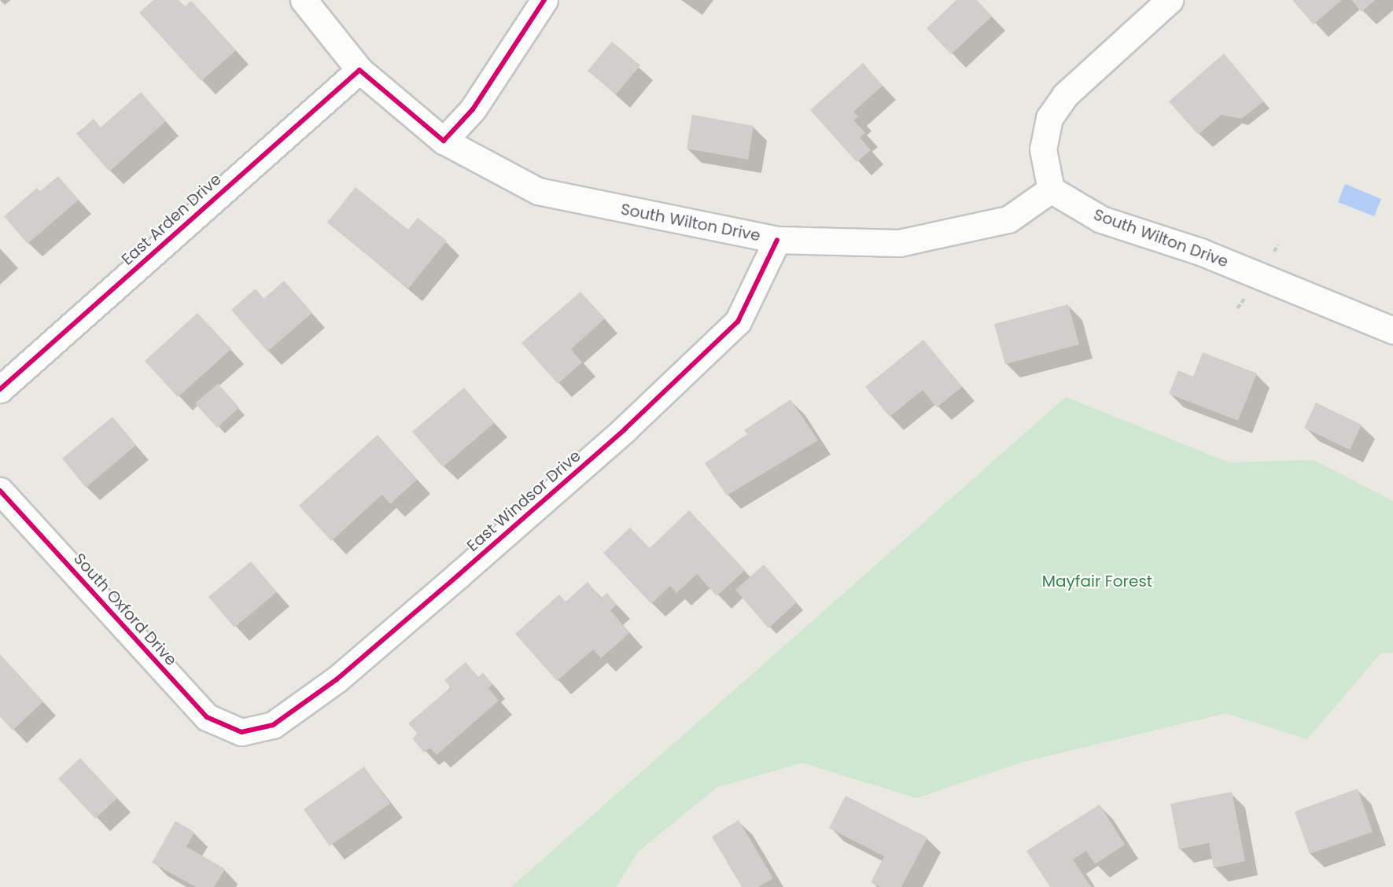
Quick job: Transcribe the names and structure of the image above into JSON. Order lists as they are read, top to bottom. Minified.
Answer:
{"streets":{"street":["East Arden Drive","South Wilton Drive","East Windsor Drive","South Oxford Drive"]},"crossings":[["East Arden Drive","South Wilton Drive"],["South Wilton Drive","East Windsor Drive"],["East Windsor Drive","South Oxford Drive"]],"parks":["Mayfair Forest"]}
